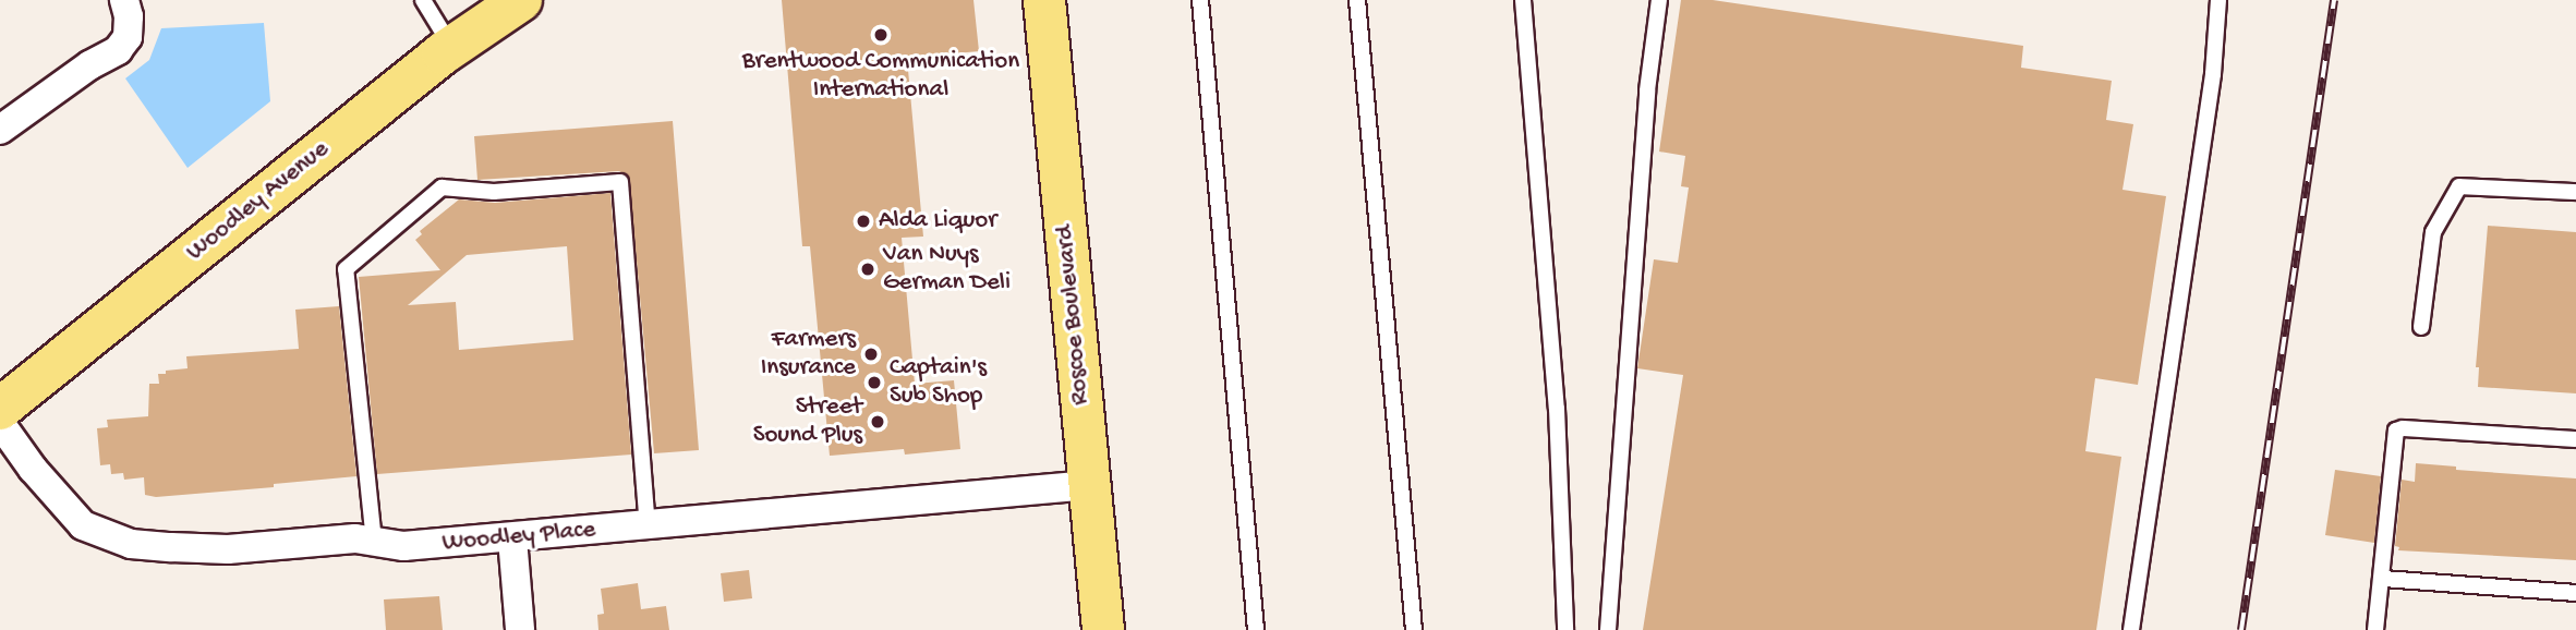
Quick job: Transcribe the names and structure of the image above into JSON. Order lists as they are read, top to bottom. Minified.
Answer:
{"streets":{"main road":["Woodley Avenue","Roscoe Boulevard"],"street":["Woodley Place"]},"crossings":[["Roscoe Boulevard","Woodley Place"]],"places":["Brentwood Communication International","Alda Liquor","Van Nuys German Deli","Farmers Insurance","Captain's Sub Shop","Street Sound Plus"]}
